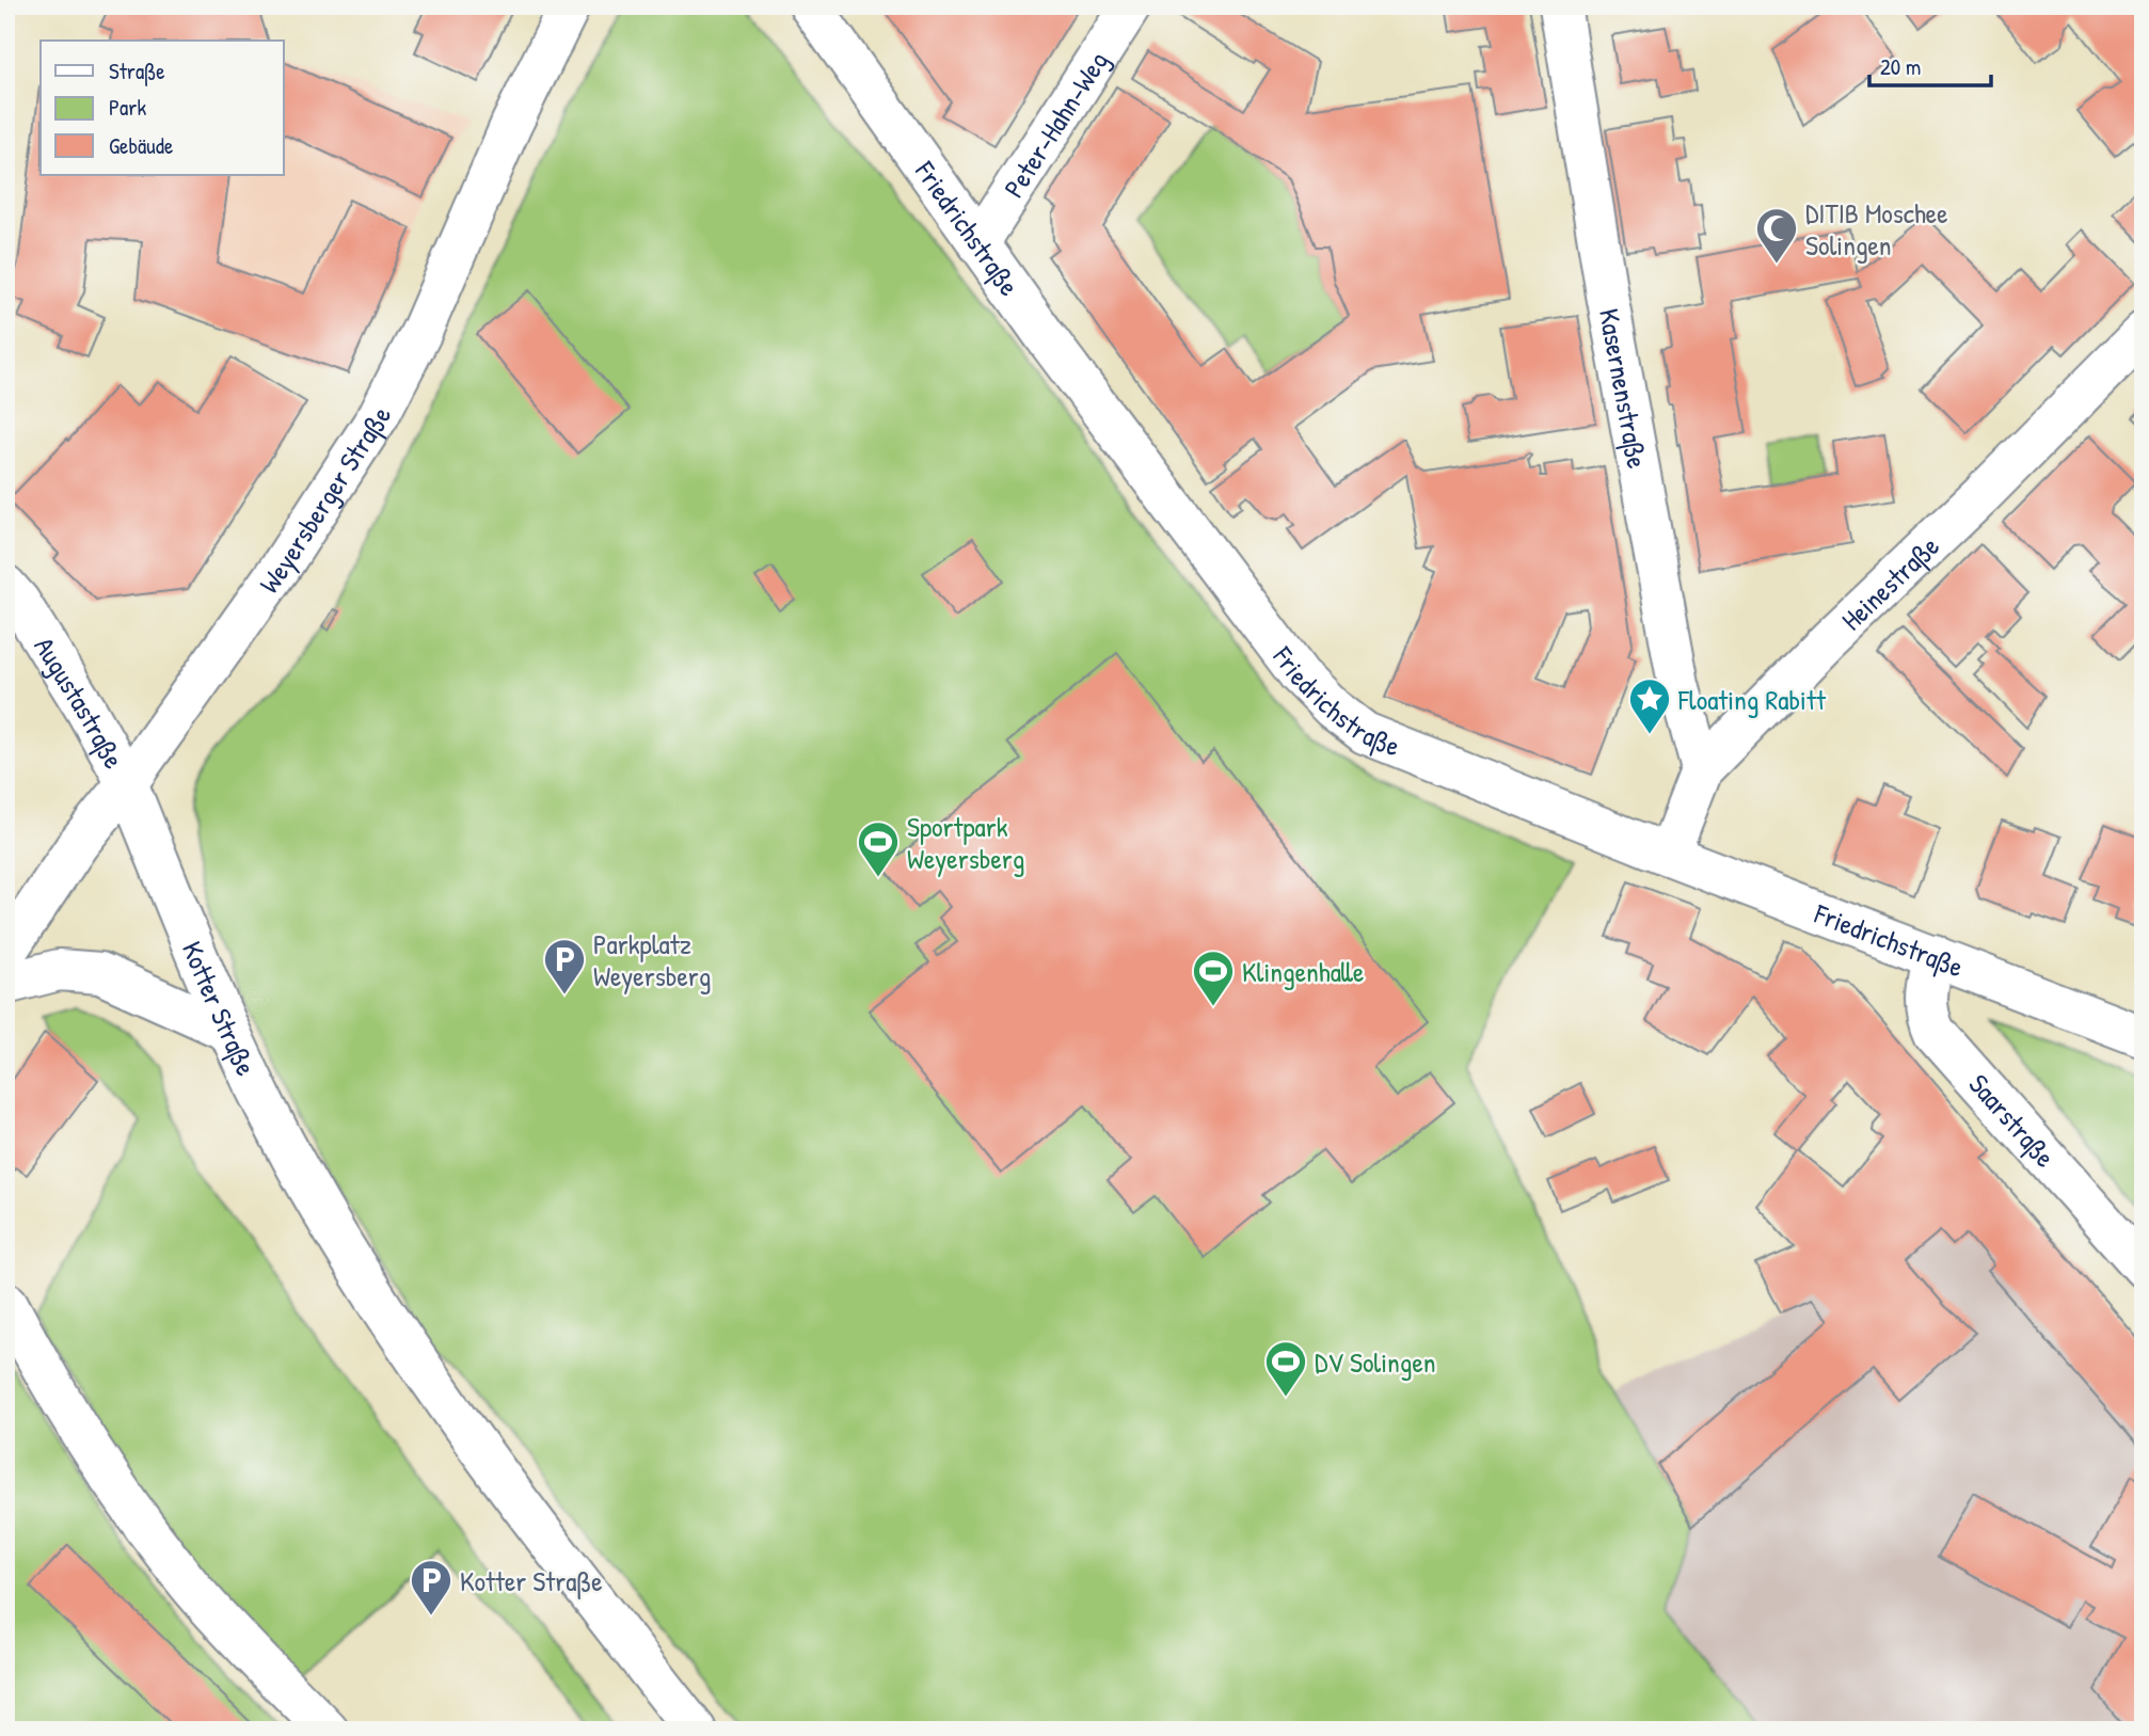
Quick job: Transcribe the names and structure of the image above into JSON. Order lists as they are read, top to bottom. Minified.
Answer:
{"streets":{"street":["Peter-Hahn-Weg","Friedrichstraße","Kasernenstraße","Weyersberger Straße","Heinestraße","Augustastraße","Kotter Straße","Saarstraße"]},"crossings":[["Peter-Hahn-Weg","Friedrichstraße"],["Friedrichstraße","Heinestraße"],["Friedrichstraße","Saarstraße"],["Kasernenstraße","Heinestraße"],["Weyersberger Straße","Augustastraße"],["Weyersberger Straße","Kotter Straße"],["Augustastraße","Kotter Straße"]],"places":{"mosque":["DITIB Moschee Solingen"],"place":["Floating Rabitt"],"sports":["Sportpark Weyersberg","Klingenhalle","DV Solingen"],"parking":["Parkplatz Weyersberg","Kotter Straße"]},"legend":["Straße","Park","Gebäude"],"scale_bar":"20 m"}
